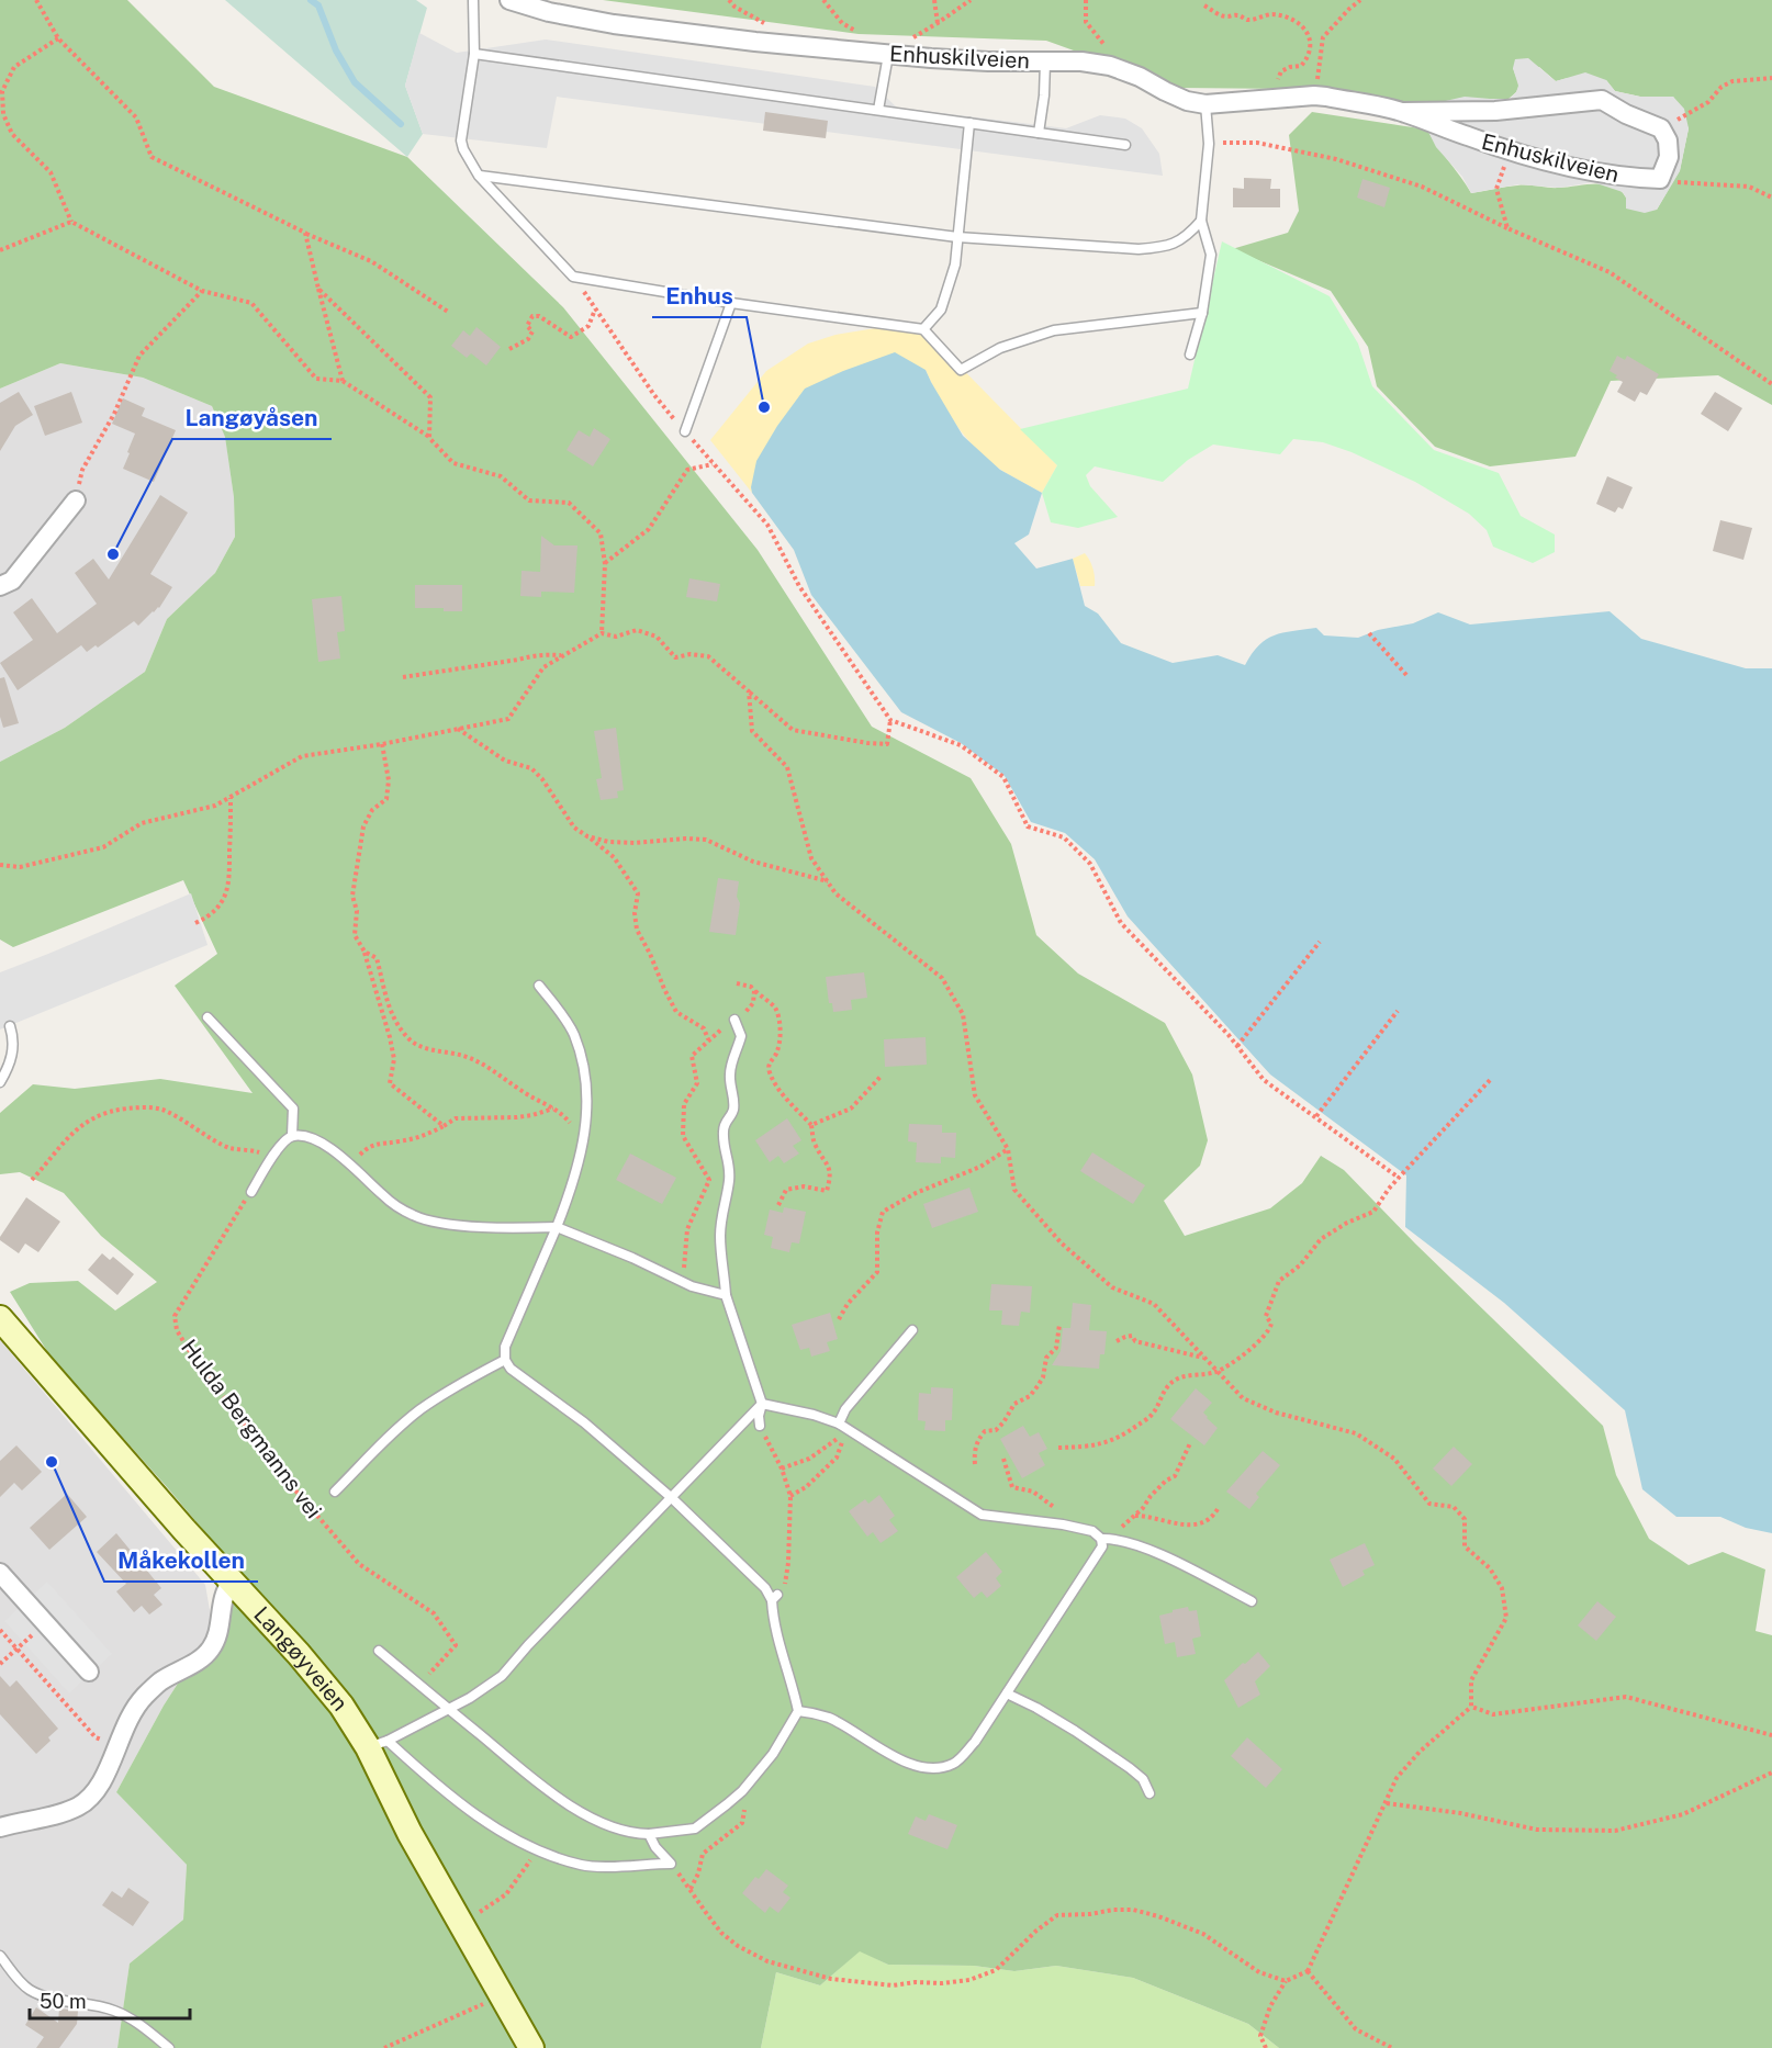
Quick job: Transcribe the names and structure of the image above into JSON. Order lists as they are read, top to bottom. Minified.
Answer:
{"streets":{"main road":["Langøyveien"],"street":["Enhuskilveien"],"lane":["Hulda Bergmanns vei"]},"places":["Enhus","Langøyåsen","Måkekollen"],"scale_bar":"50 m"}
